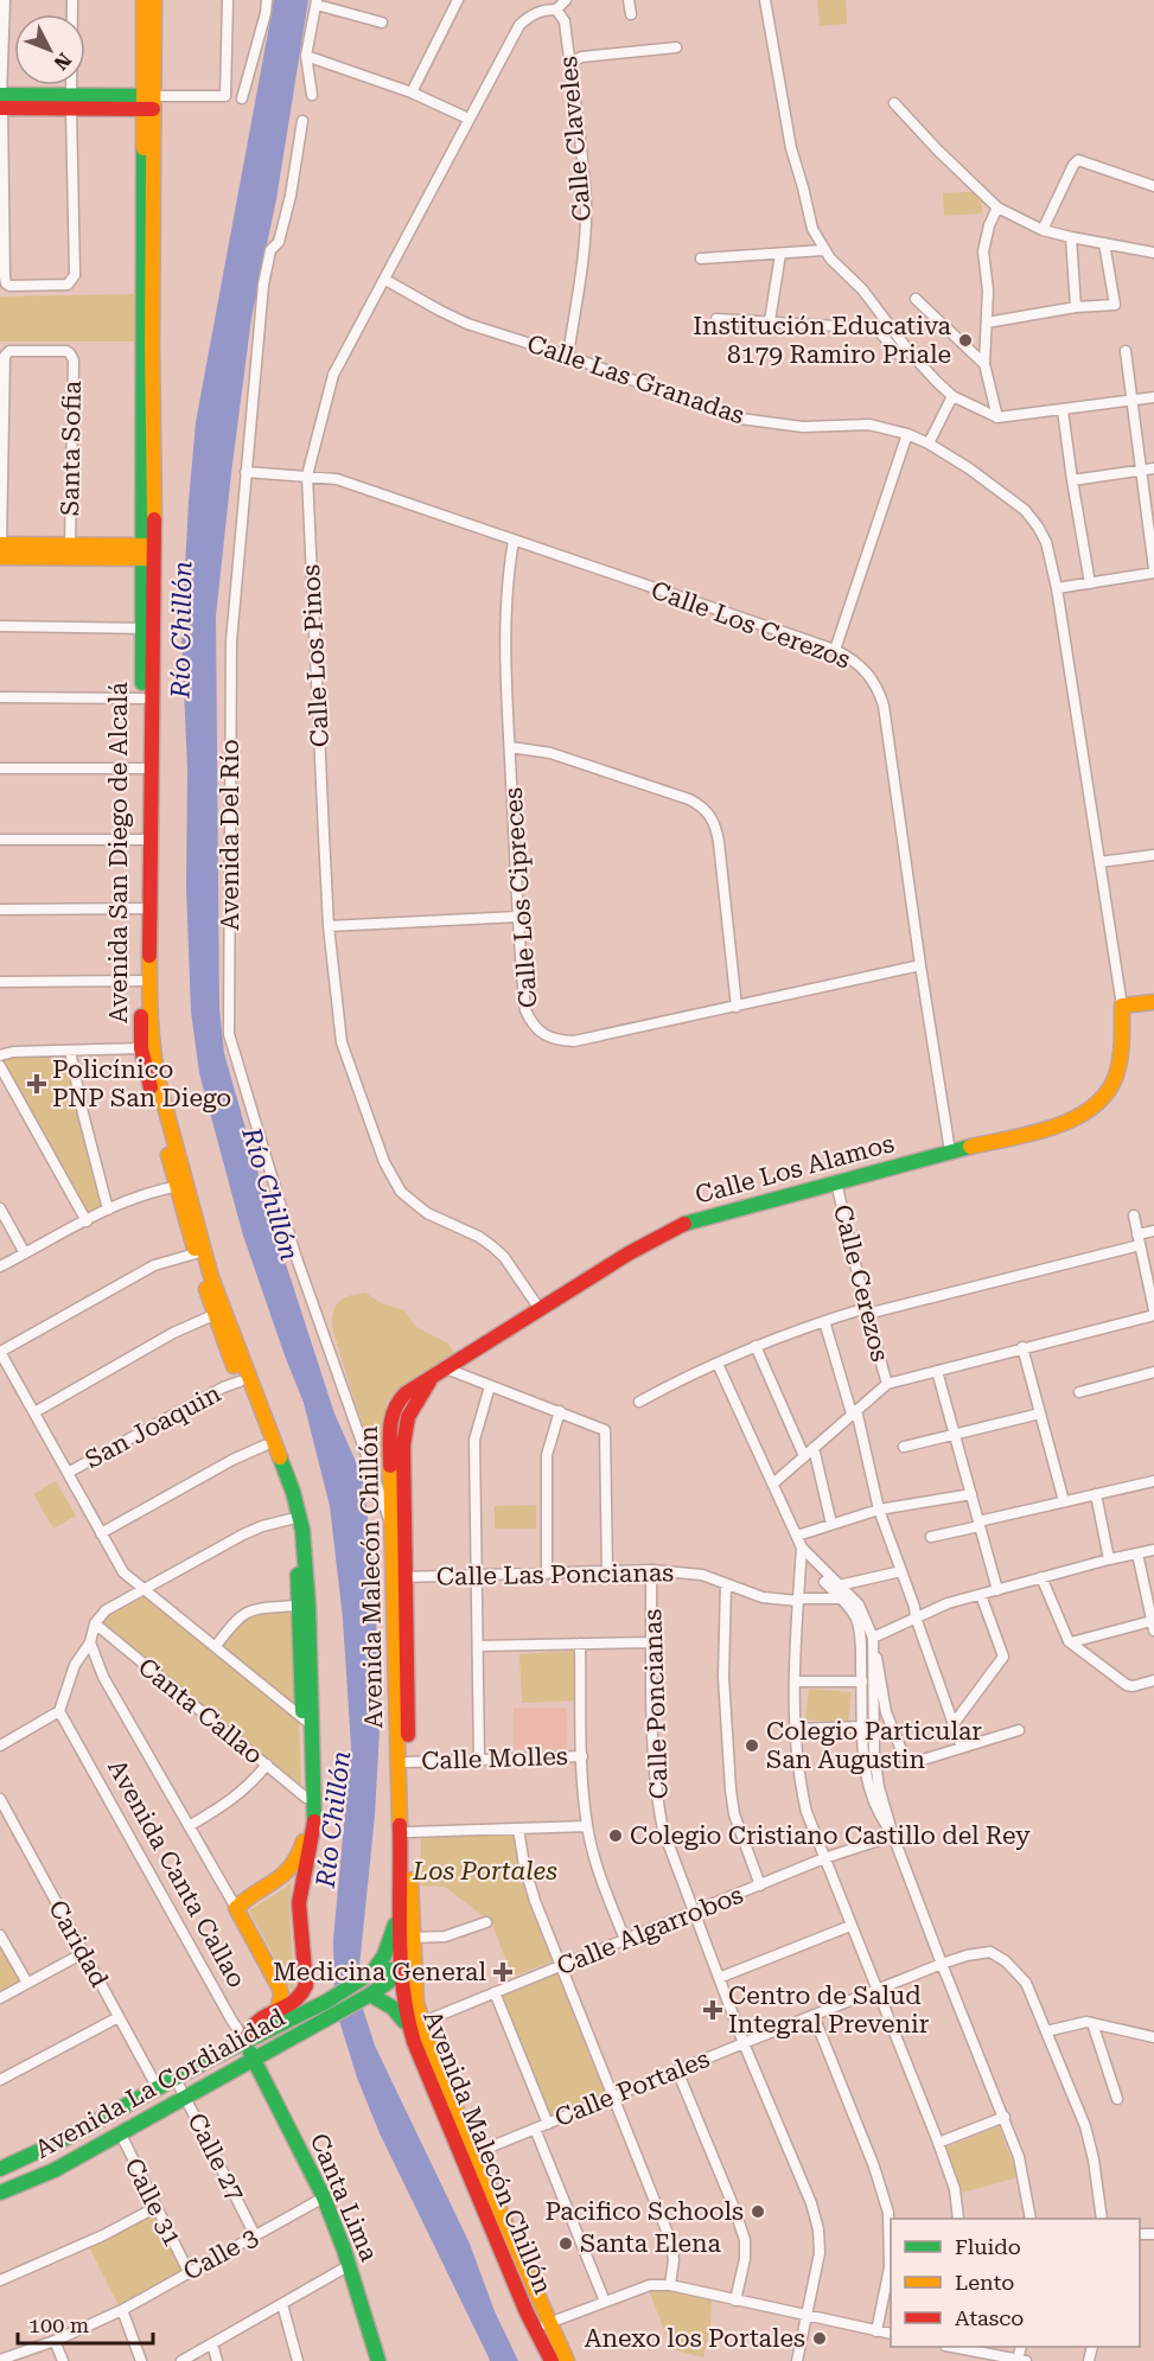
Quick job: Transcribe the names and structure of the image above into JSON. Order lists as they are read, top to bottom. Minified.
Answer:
{"streets":{"main road":["Avenida San Diego de Alcalá","Calle Los Alamos","Avenida Malecón Chillón","Avenida Canta Callao","Avenida La Cordialidad","Canta Lima"],"street":["Calle Claveles","Calle Las Granadas","Santa Sofia","Calle Los Cerezos","Calle Los Pinos","Avenida Del Río","Calle Los Cipreces","Calle Cerezos","San Joaquin","Calle Las Poncianas","Calle Poncianas","Canta Callao","Calle Molles","Calle Algarrobos","Caridad","Calle Portales","Calle 27","Calle 31","Calle 3"]},"crossings":[["Calle Claveles","Calle Las Granadas"],["Calle Claveles","Calle Los Pinos"],["Calle Las Granadas","Calle Los Pinos"],["Calle Las Granadas","Calle Los Alamos"],["Calle Los Cerezos","Calle Los Pinos"],["Calle Los Cerezos","Avenida Del Río"],["Calle Los Cerezos","Calle Los Cipreces"],["Calle Los Cerezos","Calle Los Alamos"],["Calle Los Pinos","Calle Los Alamos"],["Avenida Del Río","Avenida Malecón Chillón"],["Avenida San Diego de Alcalá","San Joaquin"],["Avenida San Diego de Alcalá","Canta Callao"],["Avenida San Diego de Alcalá","Avenida Canta Callao"],["Avenida San Diego de Alcalá","Avenida La Cordialidad"],["Calle Los Alamos","Calle Cerezos"],["Calle Los Alamos","Avenida Malecón Chillón"],["Calle Las Poncianas","Avenida Malecón Chillón"],["Calle Las Poncianas","Calle Poncianas"],["Avenida Malecón Chillón","Calle Molles"],["Avenida Malecón Chillón","Calle Algarrobos"],["Avenida Malecón Chillón","Avenida La Cordialidad"],["Avenida Malecón Chillón","Calle Portales"],["Calle Poncianas","Calle Algarrobos"],["Calle Poncianas","Calle Portales"],["Avenida Canta Callao","Avenida La Cordialidad"],["Avenida Canta Callao","Canta Lima"],["Caridad","Avenida La Cordialidad"],["Avenida La Cordialidad","Calle 27"],["Avenida La Cordialidad","Canta Lima"],["Avenida La Cordialidad","Calle 31"],["Calle 27","Calle 3"],["Canta Lima","Calle 3"],["Calle 31","Calle 3"]],"water":["Río Chillón"],"parks":["Los Portales"],"places":{"other":["Institución Educativa 8179 Ramiro Priale","Colegio Particular San Augustin","Colegio Cristiano Castillo del Rey","Pacifico Schools","Santa Elena","Anexo los Portales"],"health":["Policínico PNP San Diego","Medicina General","Centro de Salud Integral Prevenir"]},"legend":["Fluido","Lento","Atasco"],"scale_bar":"100 m","north":"bottom right"}
